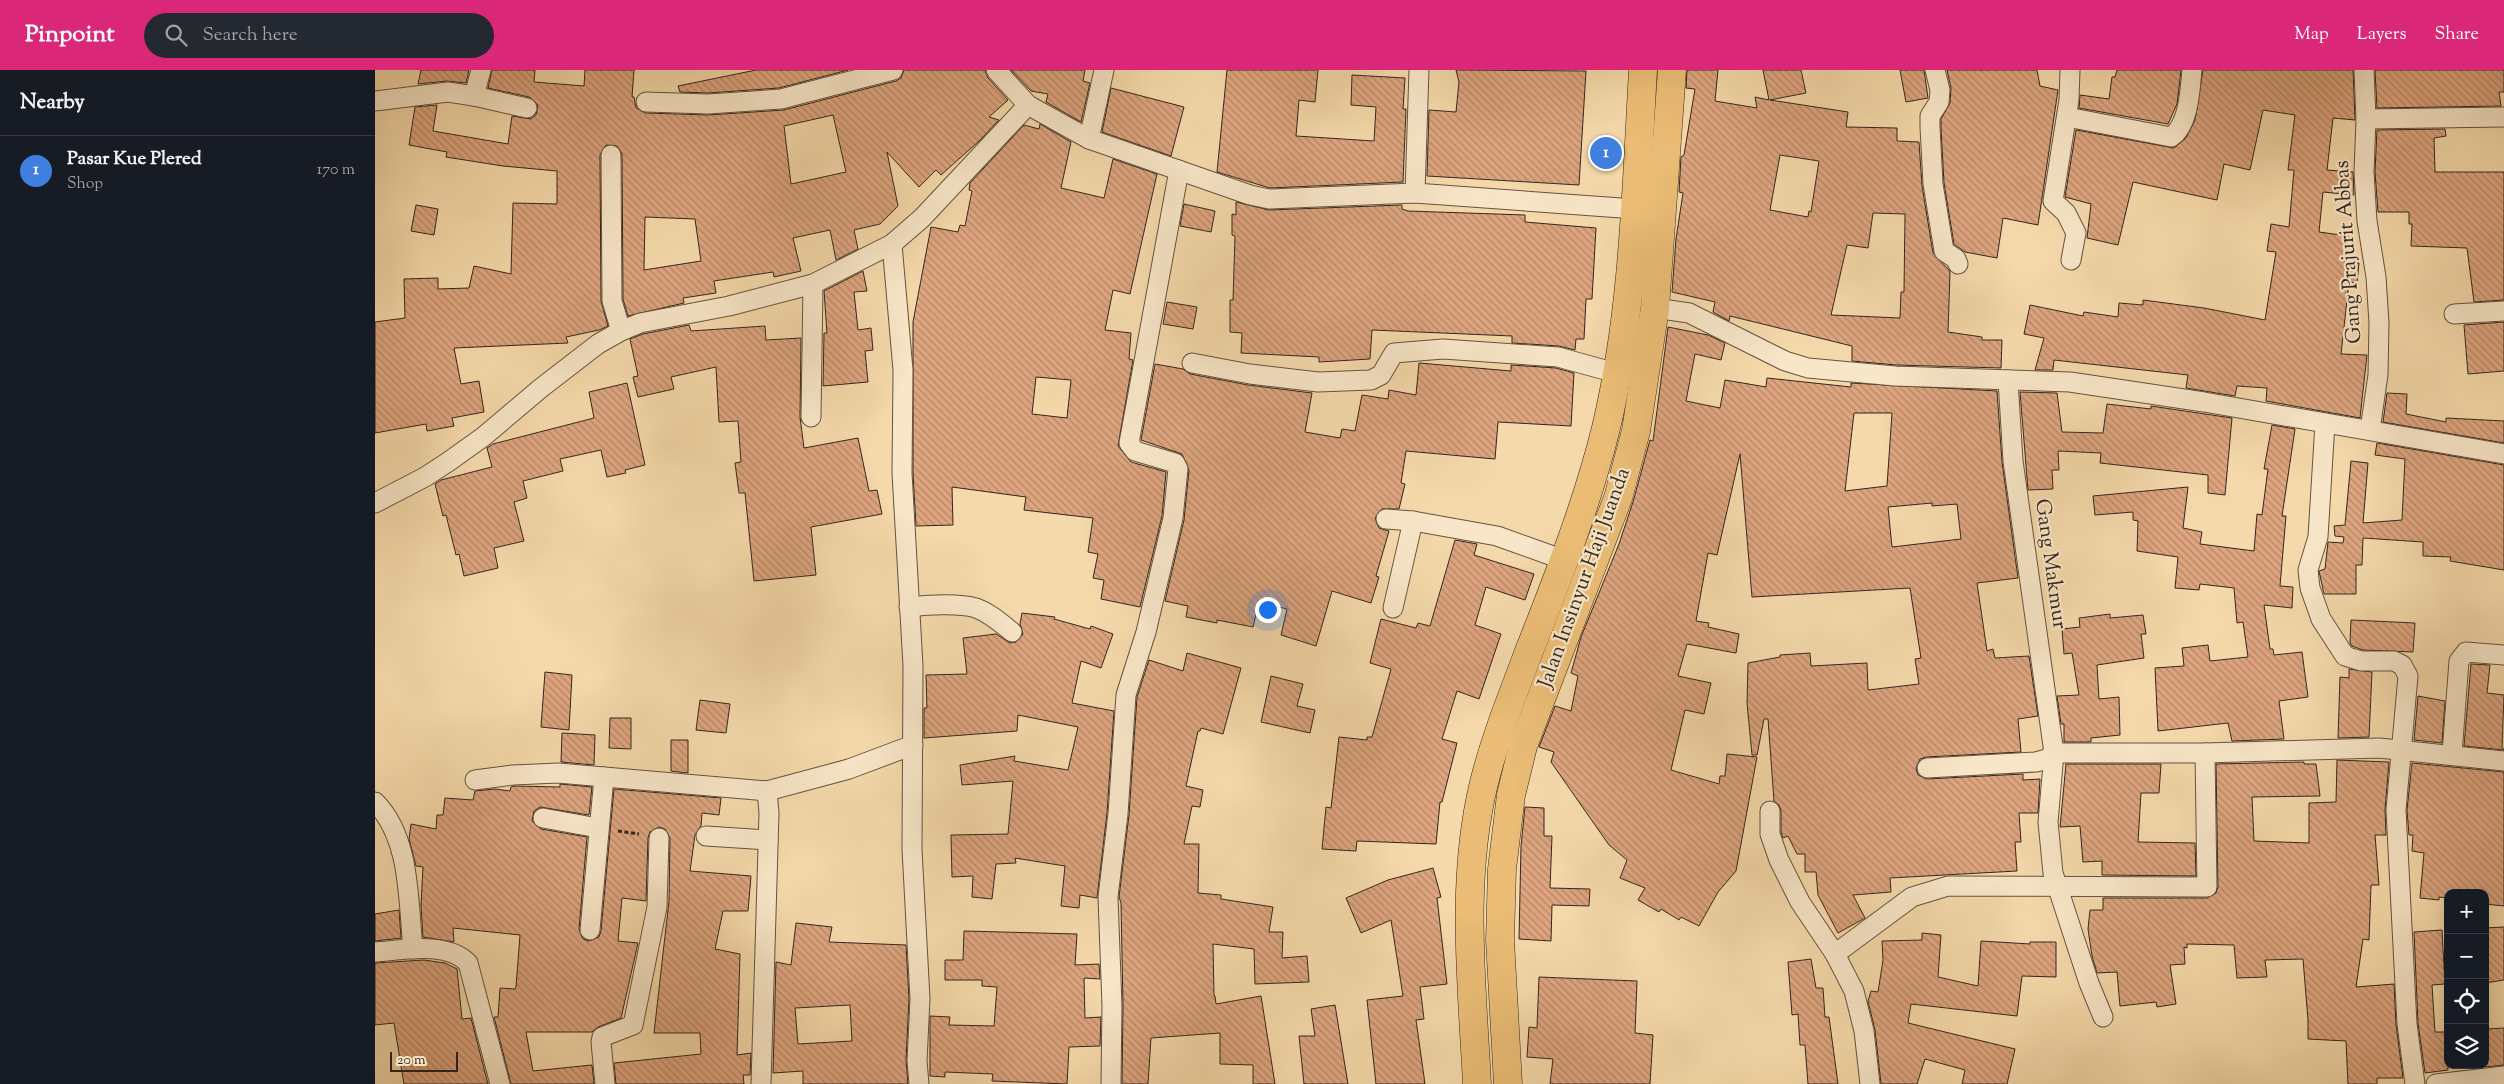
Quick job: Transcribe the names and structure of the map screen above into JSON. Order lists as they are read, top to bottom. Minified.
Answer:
{"streets":{"highway":["Jalan Insinyur Haji Juanda"],"street":["Gang Prajurit Abbas","Gang Makmur"]},"scale_bar":"20 m","page":{"header":"Pinpoint","search":"Search here","nav":["Map","Layers","Share"],"heading":"Nearby","list":[{"mark":"1","name":"Pasar Kue Plered","note":"Shop","value":"170 m"}],"pins":"1","map_buttons":["+","−"],"scale":"20 m"}}
